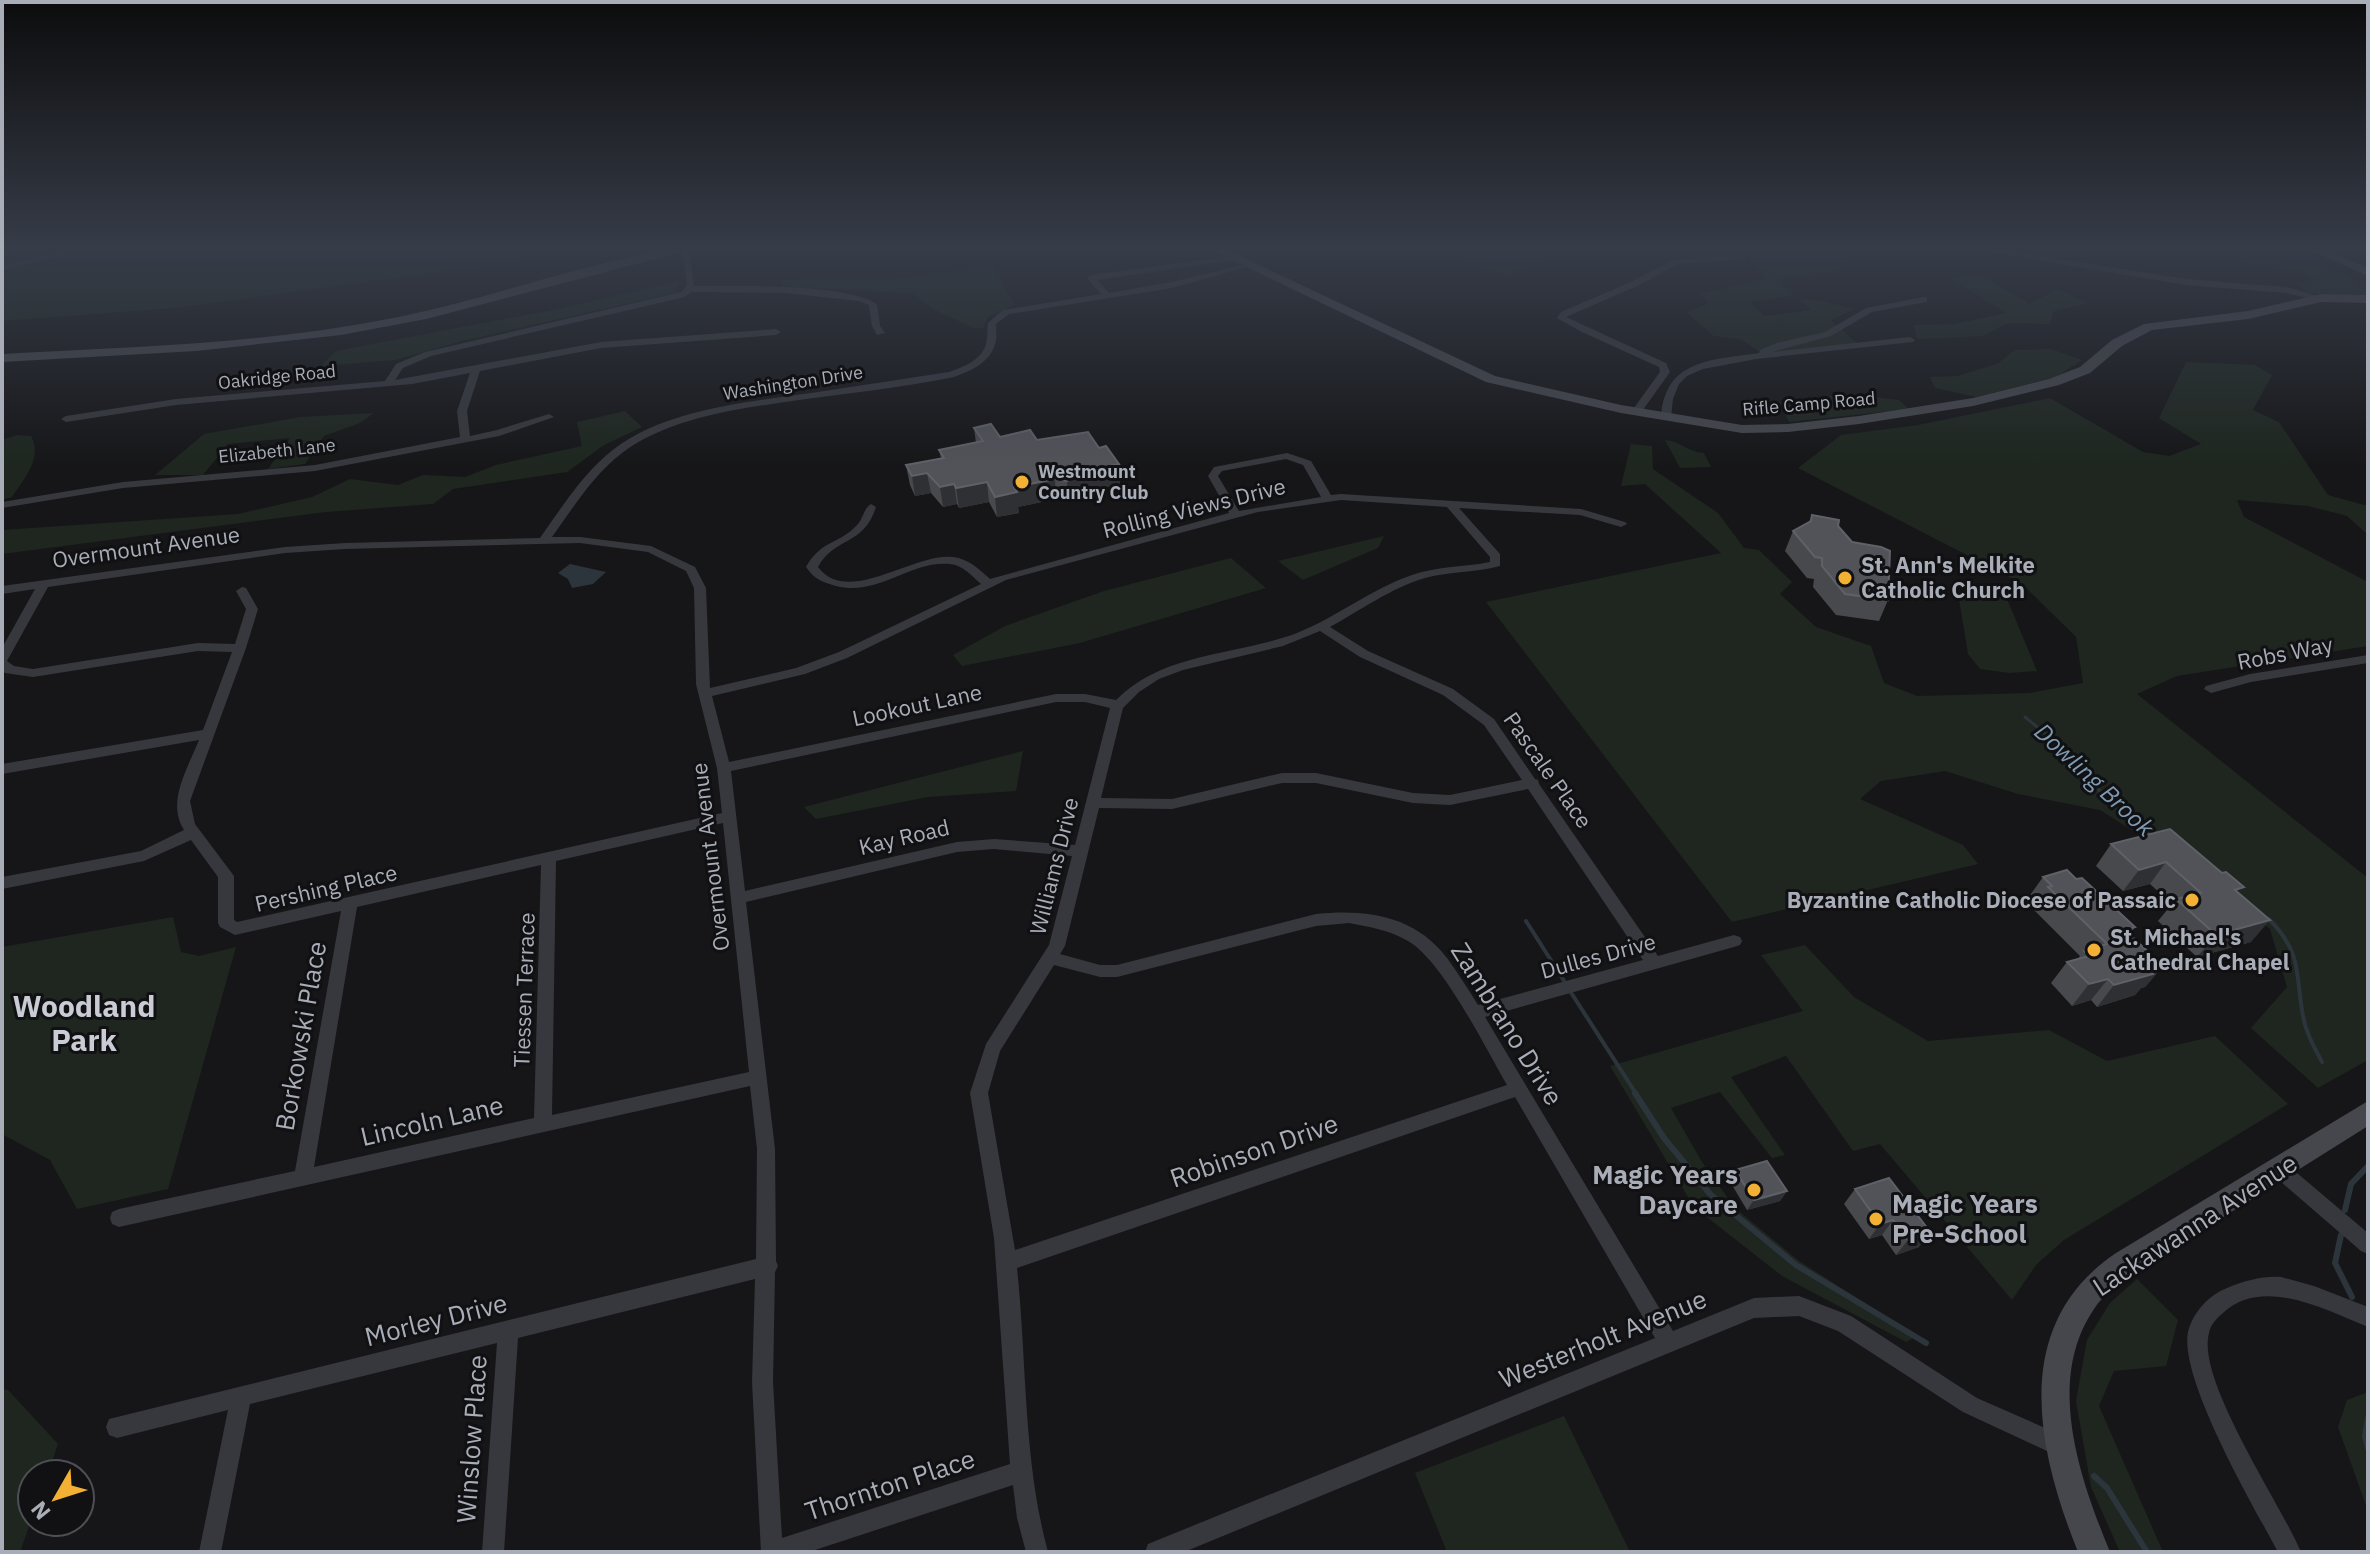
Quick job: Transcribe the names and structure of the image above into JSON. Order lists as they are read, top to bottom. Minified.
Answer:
{"streets":{"street":["Oakridge Road","Washington Drive","Rifle Camp Road","Elizabeth Lane","Rolling Views Drive","Overmount Avenue","Robs Way","Lookout Lane","Pascale Place","Kay Road","Williams Drive","Pershing Place","Dulles Drive","Tiessen Terrace","Zambrano Drive","Borkowski Place","Lincoln Lane","Robinson Drive","Lackawanna Avenue","Morley Drive","Westerholt Avenue","Winslow Place","Thornton Place"]},"crossings":[["Washington Drive","Overmount Avenue"],["Rolling Views Drive","Overmount Avenue"],["Overmount Avenue","Lookout Lane"],["Overmount Avenue","Kay Road"],["Overmount Avenue","Pershing Place"],["Overmount Avenue","Lincoln Lane"],["Overmount Avenue","Morley Drive"],["Overmount Avenue","Thornton Place"],["Lookout Lane","Williams Drive"],["Pascale Place","Dulles Drive"],["Kay Road","Williams Drive"],["Williams Drive","Zambrano Drive"],["Williams Drive","Robinson Drive"],["Williams Drive","Thornton Place"],["Pershing Place","Tiessen Terrace"],["Pershing Place","Borkowski Place"],["Dulles Drive","Zambrano Drive"],["Tiessen Terrace","Lincoln Lane"],["Zambrano Drive","Robinson Drive"],["Zambrano Drive","Westerholt Avenue"],["Borkowski Place","Lincoln Lane"],["Lackawanna Avenue","Westerholt Avenue"],["Morley Drive","Winslow Place"]],"districts":["Woodland Park"],"water":["Dowling Brook"],"places":["Westmount Country Club","St. Ann's Melkite Catholic Church","Byzantine Catholic Diocese of Passaic","St. Michael's Cathedral Chapel","Magic Years Daycare","Magic Years Pre-School"],"north":"bottom left"}
